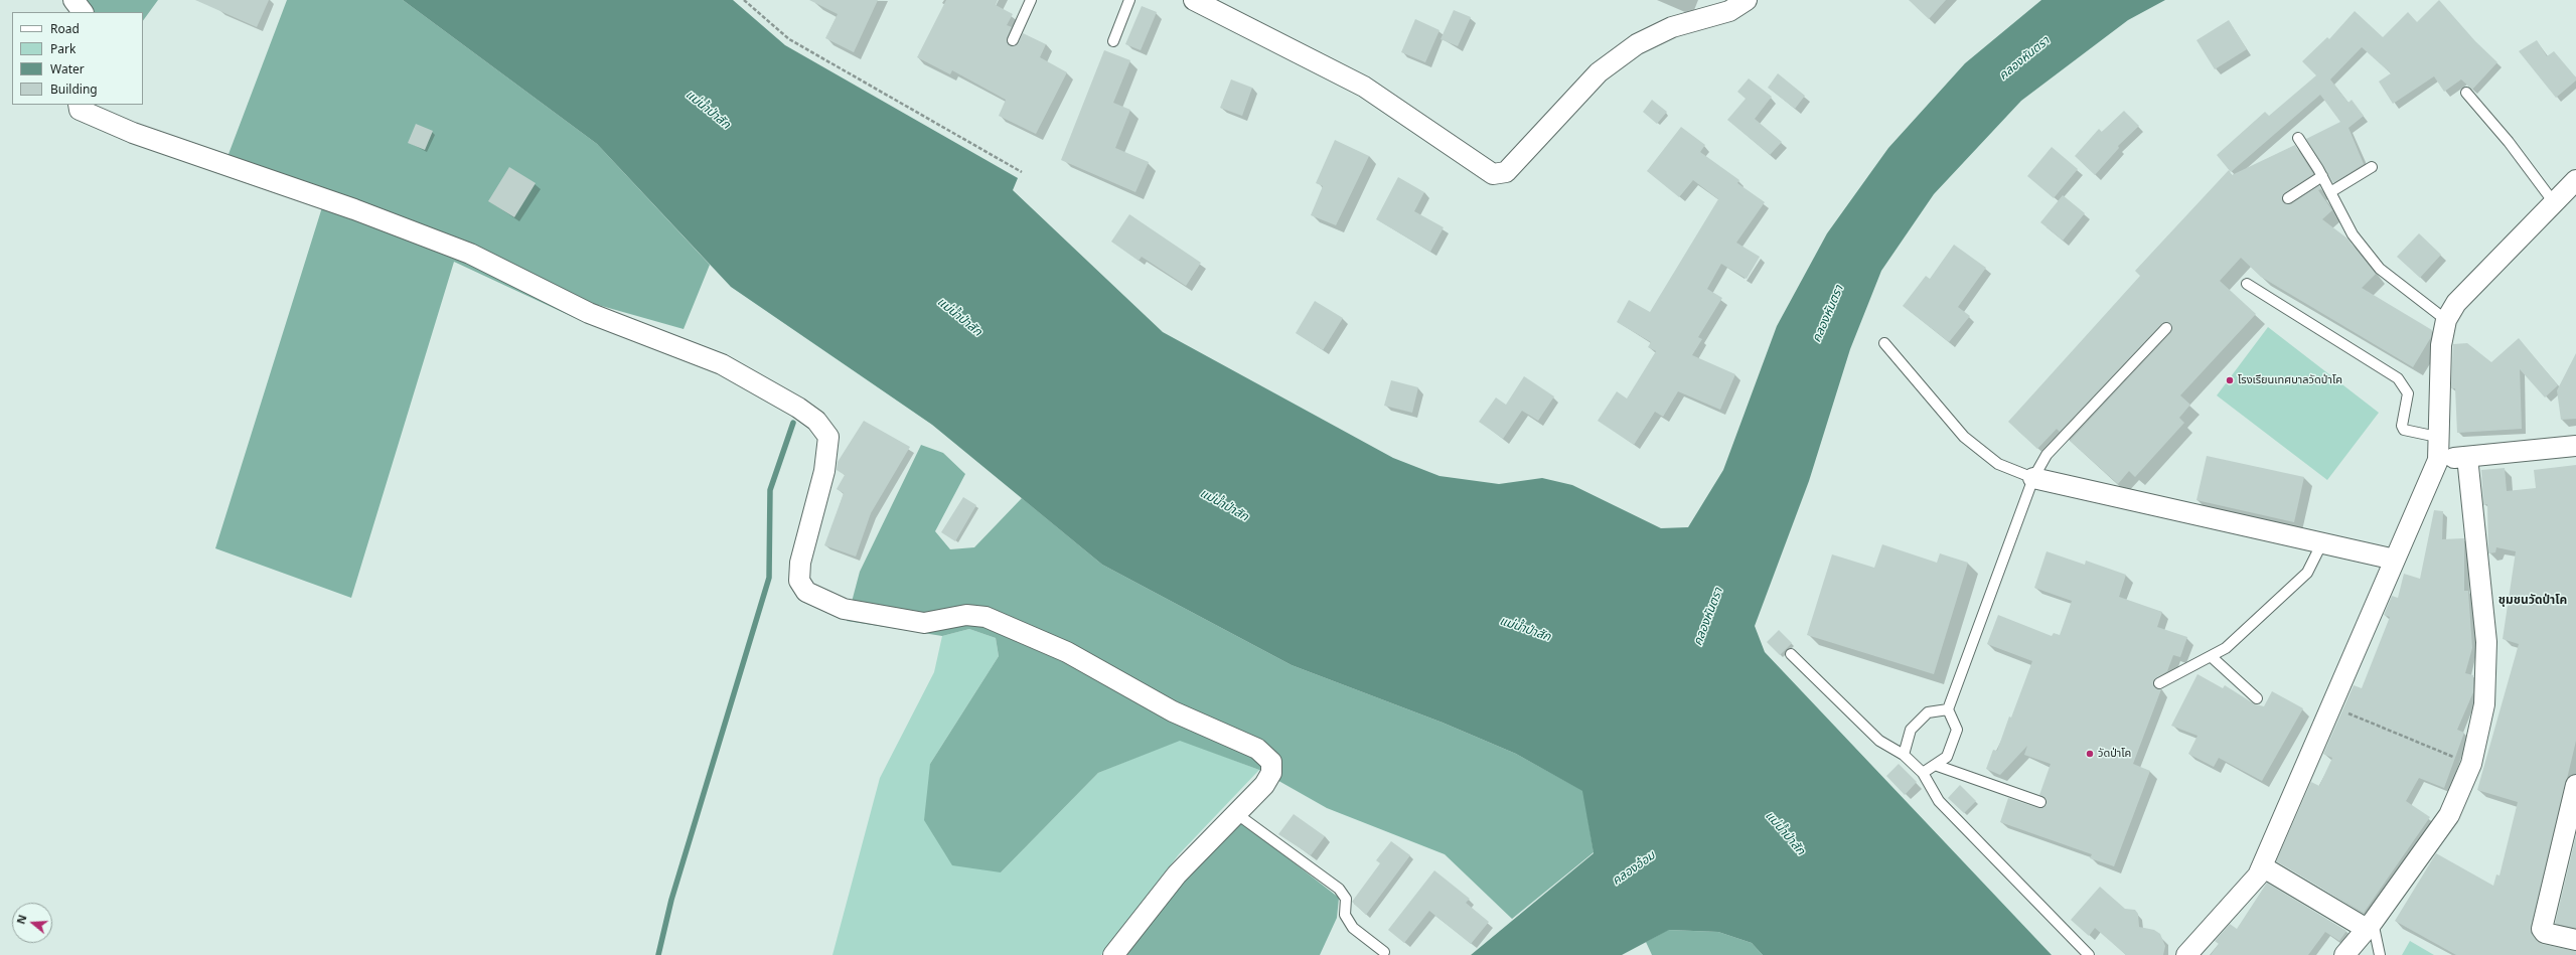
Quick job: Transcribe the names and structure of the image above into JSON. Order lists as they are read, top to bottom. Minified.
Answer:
{"districts":["ชุมชนวัดป่าโค"],"water":["คลองหันตรา","แม่น้ำป่าสัก","คลองอ้อม"],"places":["โรงเรียนเทศบาลวัดป่าโค","วัดป่าโค"],"legend":["Road","Park","Water","Building"],"north":"left"}
